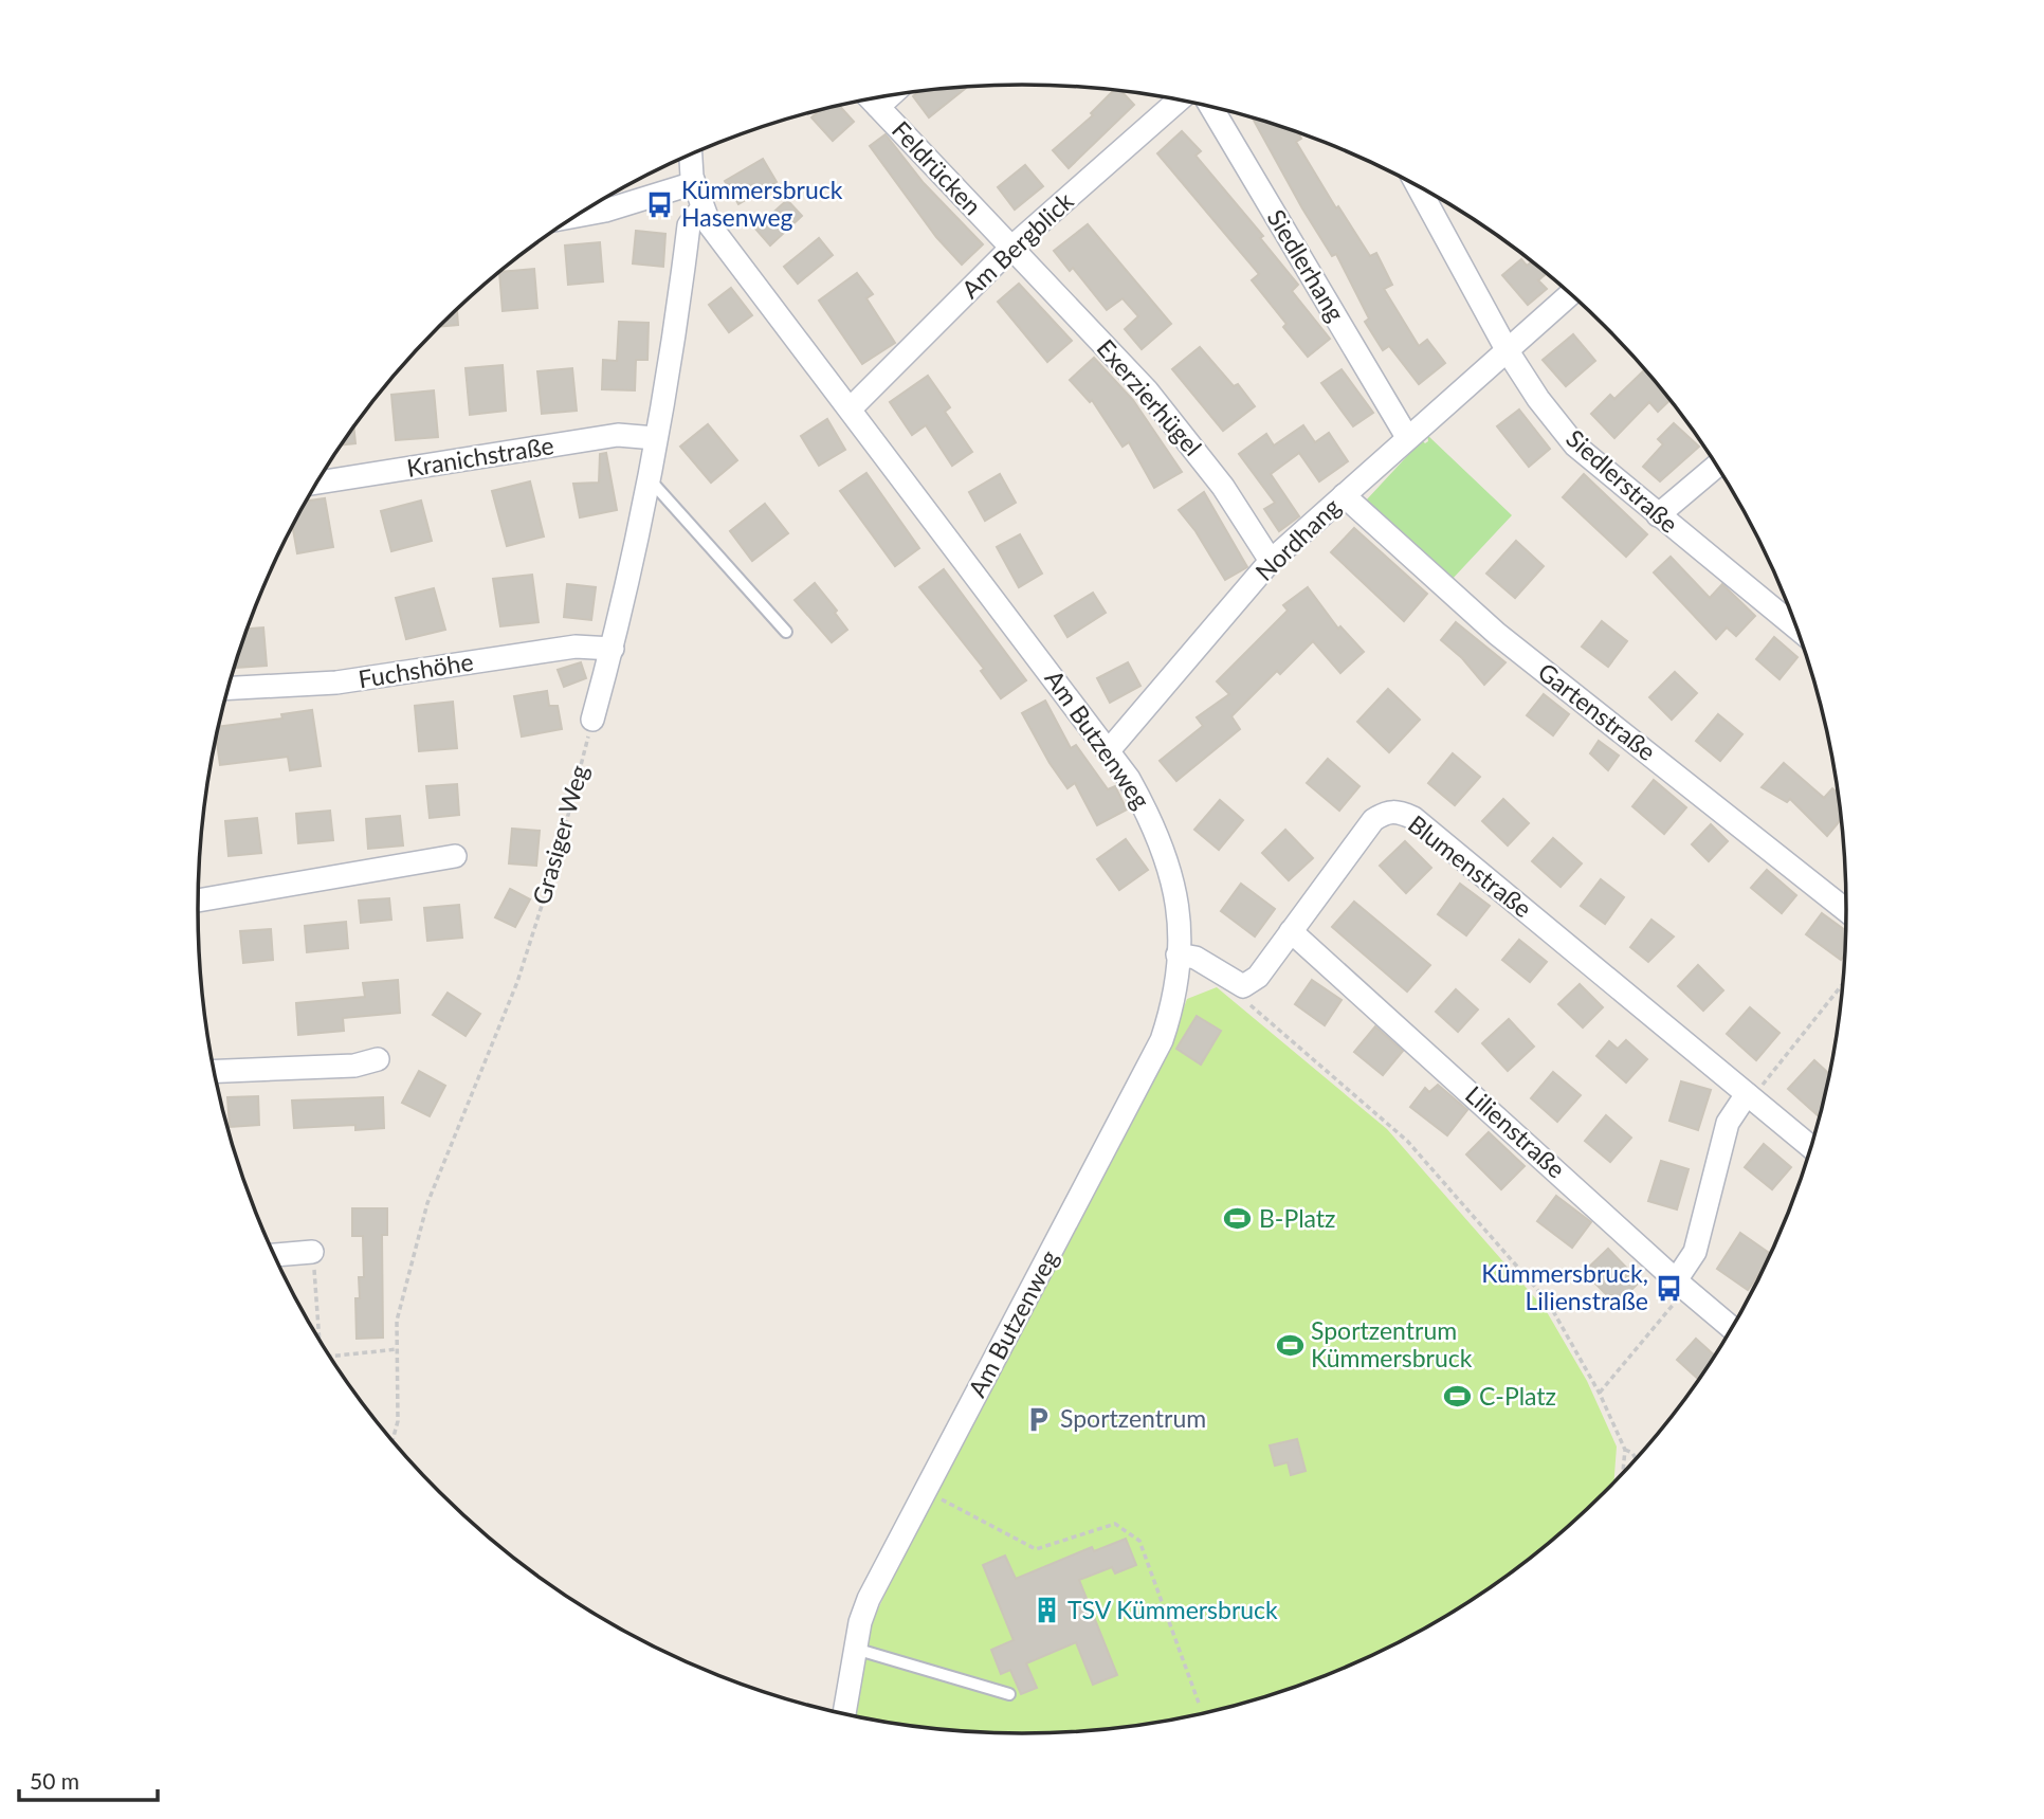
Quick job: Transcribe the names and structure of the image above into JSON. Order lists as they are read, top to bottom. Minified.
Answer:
{"streets":{"street":["Feldrücken","Am Bergblick","Siedlerhang","Exerzierhügel","Kranichstraße","Siedlerstraße","Nordhang","Fuchshöhe","Gartenstraße","Am Butzenweg","Blumenstraße","Lilienstraße"],"path":["Grasiger Weg"]},"crossings":[["Feldrücken","Am Bergblick"],["Feldrücken","Exerzierhügel"],["Am Bergblick","Exerzierhügel"],["Am Bergblick","Am Butzenweg"],["Siedlerhang","Nordhang"],["Exerzierhügel","Nordhang"],["Siedlerstraße","Nordhang"],["Nordhang","Gartenstraße"],["Nordhang","Am Butzenweg"],["Blumenstraße","Lilienstraße"]],"places":{"bus stop":["Kümmersbruck Hasenweg","Kümmersbruck, Lilienstraße"],"sports":["B-Platz","Sportzentrum Kümmersbruck","C-Platz"],"parking":["Sportzentrum"],"building":["TSV Kümmersbruck"]},"scale_bar":"50 m"}
